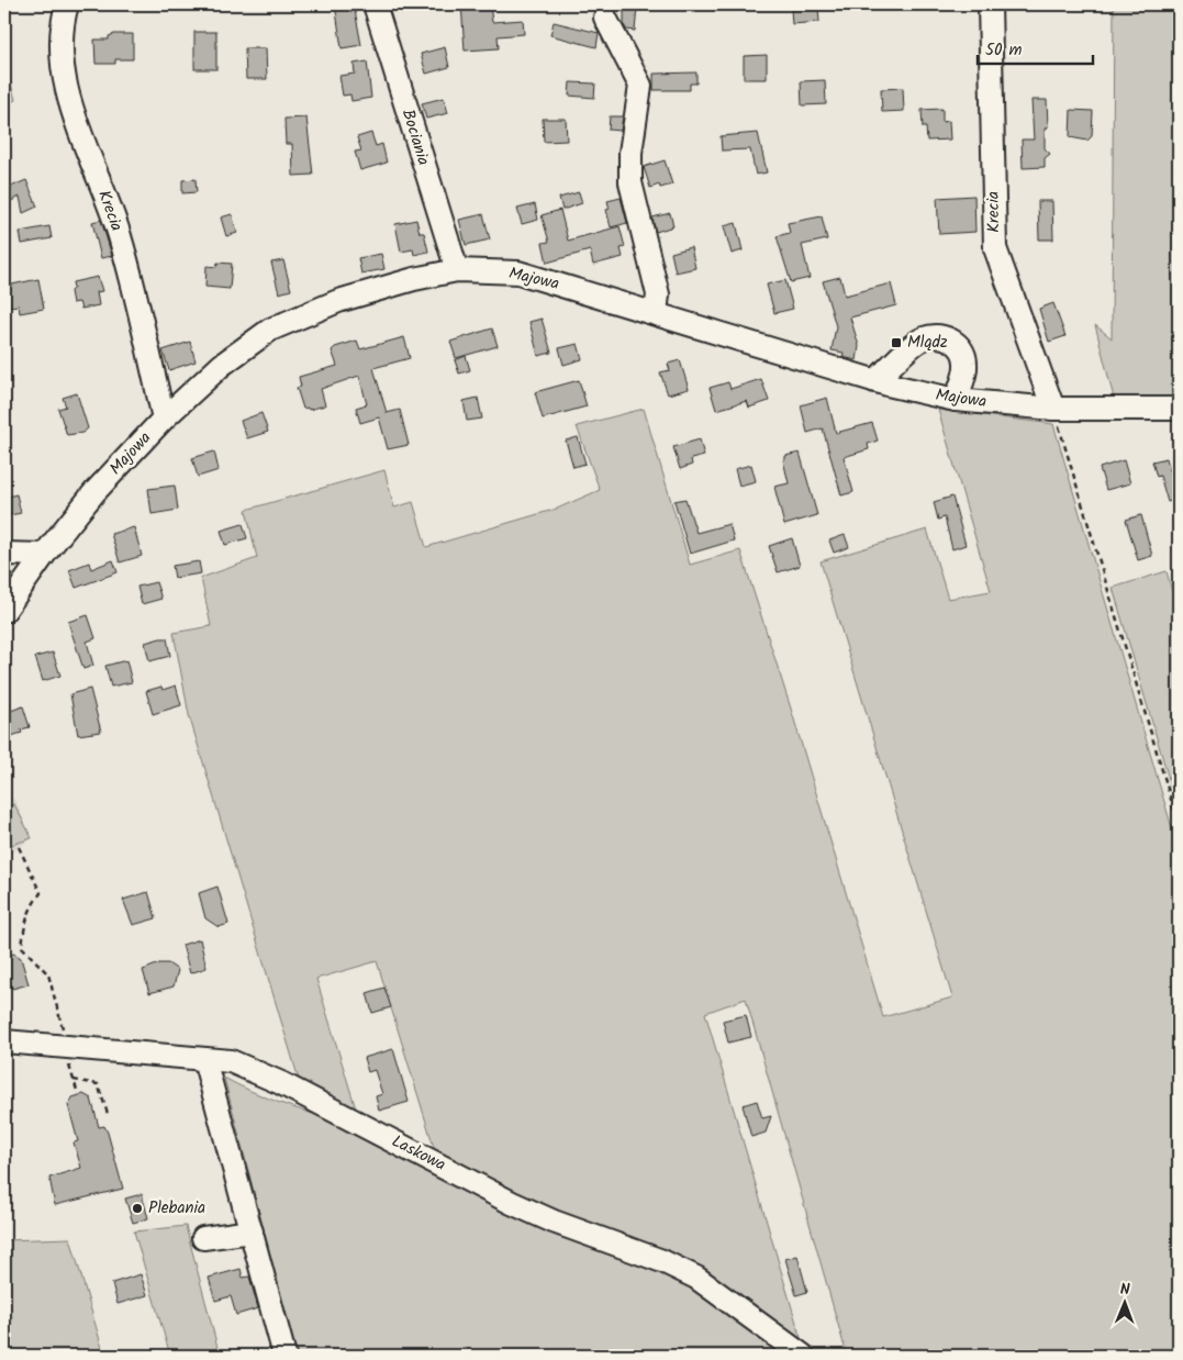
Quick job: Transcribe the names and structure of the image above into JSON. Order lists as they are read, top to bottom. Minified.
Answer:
{"streets":{"street":["Bociania","Krecia","Majowa","Laskowa"]},"crossings":[["Bociania","Majowa"],["Krecia","Majowa"]],"places":{"transit":["Mlądz"],"other":["Plebania"]},"scale_bar":"50 m","north":"top"}
